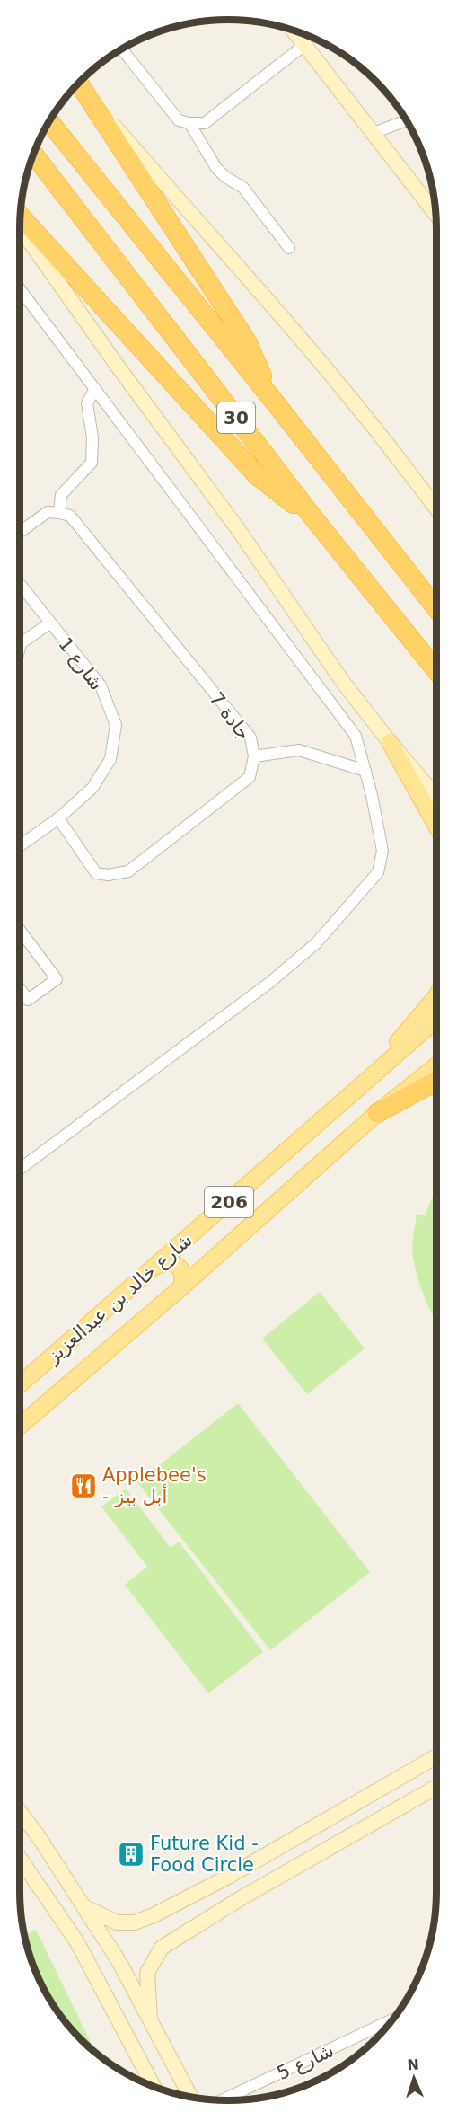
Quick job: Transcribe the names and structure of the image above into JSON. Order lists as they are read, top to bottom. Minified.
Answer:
{"streets":{"highway":["30"],"main road":["206","شارع خالد بن عبدالعزيز"],"street":["شارع 1","جادة 7","شارع 5"]},"crossings":[["شارع 1","جادة 7"]],"places":{"restaurant":["Applebee's - أبل بيز"],"building":["Future Kid - Food Circle"]},"north":"top"}
